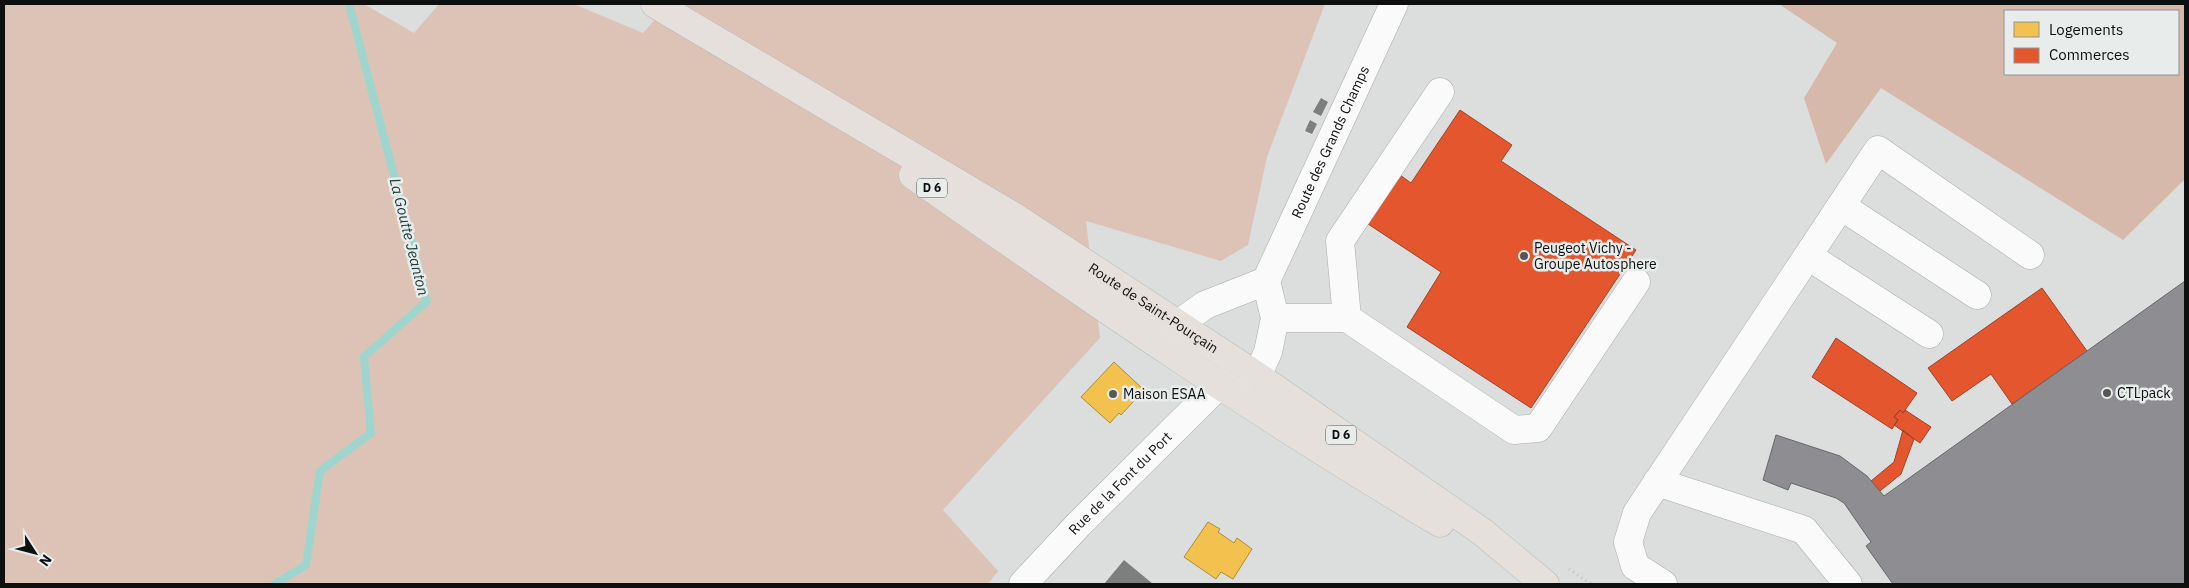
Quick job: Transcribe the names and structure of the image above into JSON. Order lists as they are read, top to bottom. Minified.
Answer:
{"streets":{"main road":["D 6","Route de Saint-Pourçain"],"street":["Route des Grands Champs","Rue de la Font du Port"]},"crossings":[["Route de Saint-Pourçain","Rue de la Font du Port"]],"water":["La Goutte Jeanton"],"places":["Peugeot Vichy - Groupe Autosphere","CTLpack","Maison ESAA"],"legend":["Logements","Commerces"],"north":"bottom right"}
